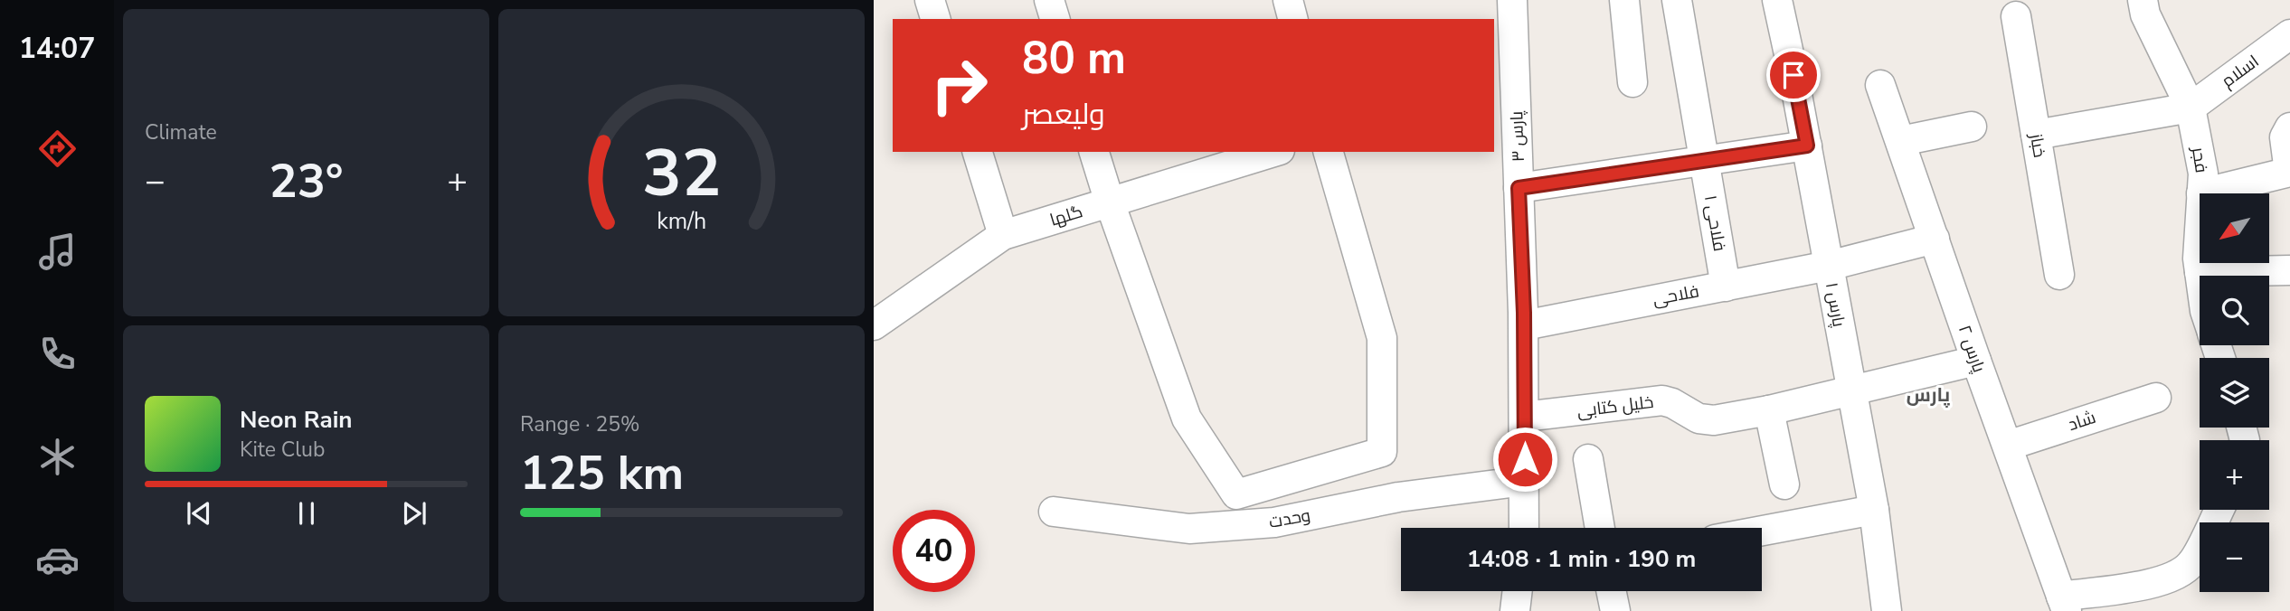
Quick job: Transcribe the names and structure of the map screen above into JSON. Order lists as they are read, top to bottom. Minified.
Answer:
{"streets":{"street":["اسلام","پارس ۳","خباز","فجر","گلها","فلاحی ۱","فلاحی","پارس ۱","پارس ۲","خلیل کتابی","شاد","وحدت"]},"crossings":[["اسلام","فجر"],["پارس ۳","فلاحی"],["پارس ۳","خلیل کتابی"],["پارس ۳","وحدت"],["فلاحی ۱","فلاحی"],["فلاحی","پارس ۱"],["فلاحی","پارس ۲"],["پارس ۱","خلیل کتابی"],["پارس ۲","خلیل کتابی"],["پارس ۲","شاد"]],"districts":["پارس"],"north":"bottom left","page":{"tabs":"14:07","tile":["Climate",["Range · 25%","125 km"]],"turn":["80 m","ولیعصر"],"heat":["−","23°","+"],"map_buttons":["+","−"],"song":["Neon Rain","Kite Club"],"limit":"40","trip":"14:08 · 1 min · 190 m","gauge":["32","km/h"]}}
